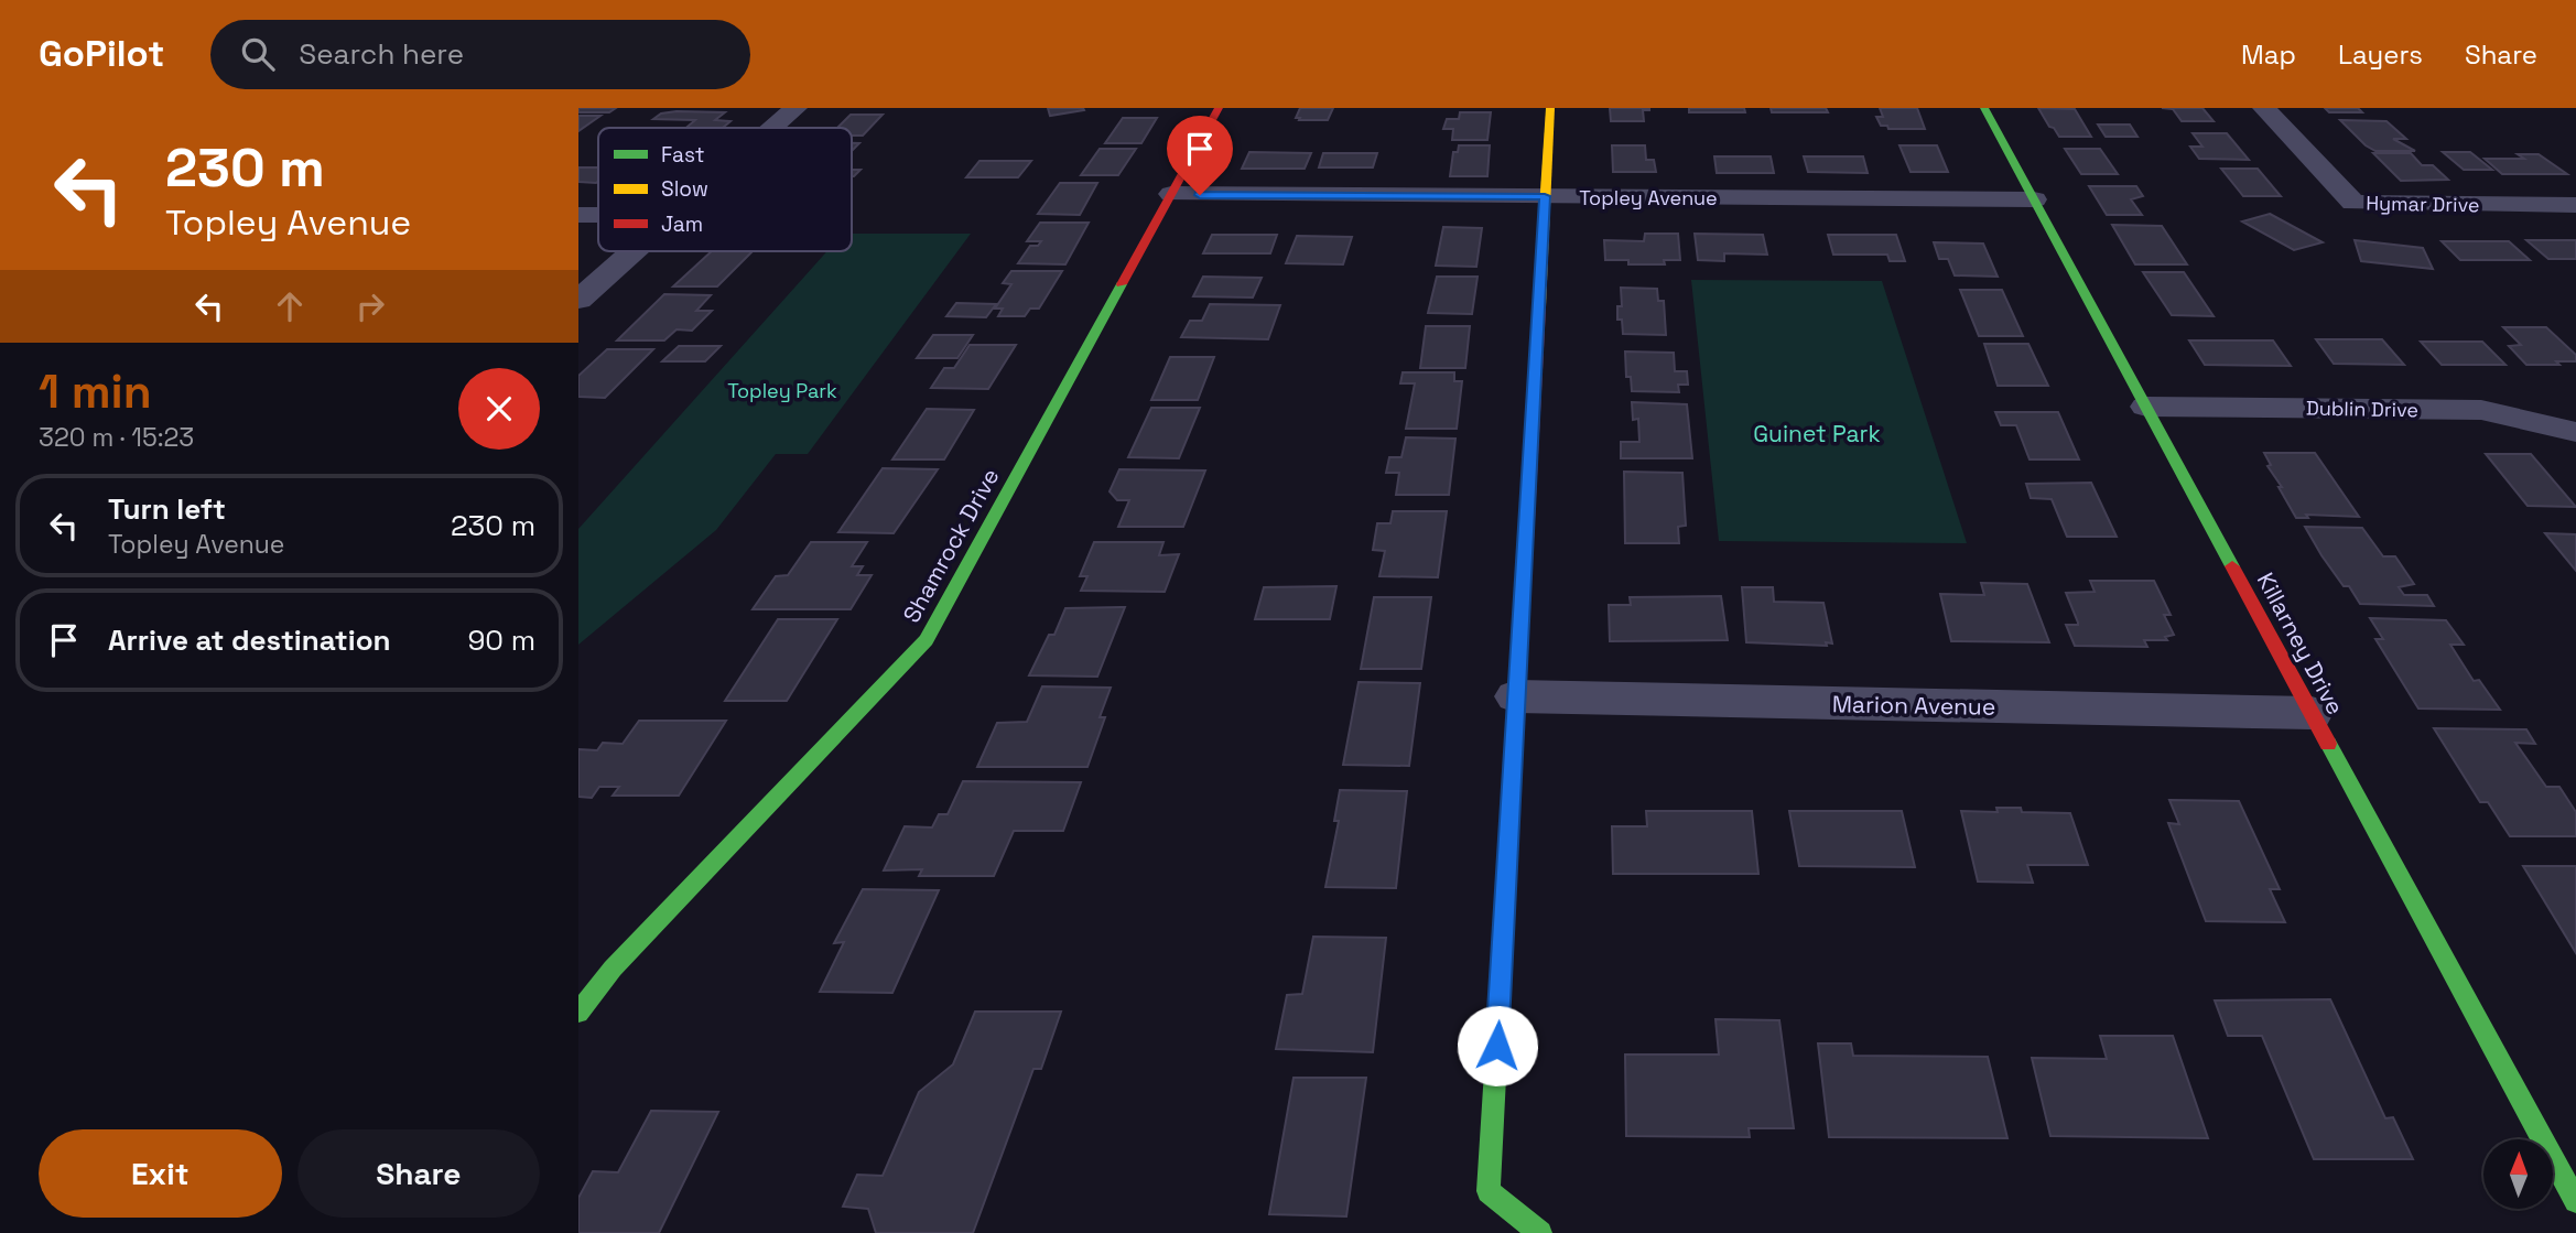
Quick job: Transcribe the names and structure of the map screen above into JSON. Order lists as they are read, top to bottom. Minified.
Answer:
{"streets":{"street":["Topley Avenue","Hymar Drive","Dublin Drive","Shamrock Drive","Killarney Drive","Marion Avenue"]},"crossings":[["Topley Avenue","Shamrock Drive"],["Topley Avenue","Killarney Drive"],["Dublin Drive","Killarney Drive"],["Killarney Drive","Marion Avenue"]],"parks":["Topley Park","Guinet Park"],"legend":["Fast","Slow","Jam"],"north":"top","page":{"header":"GoPilot","search":"Search here","nav":["Map","Layers","Share"],"turn":["230 m","Topley Avenue"],"heading":["1 min","320 m · 15:23"],"list":[{"name":"Turn left","note":"Topley Avenue","value":"230 m"},{"name":"Arrive at destination","value":"90 m"}],"buttons":["Exit","Share"]}}
